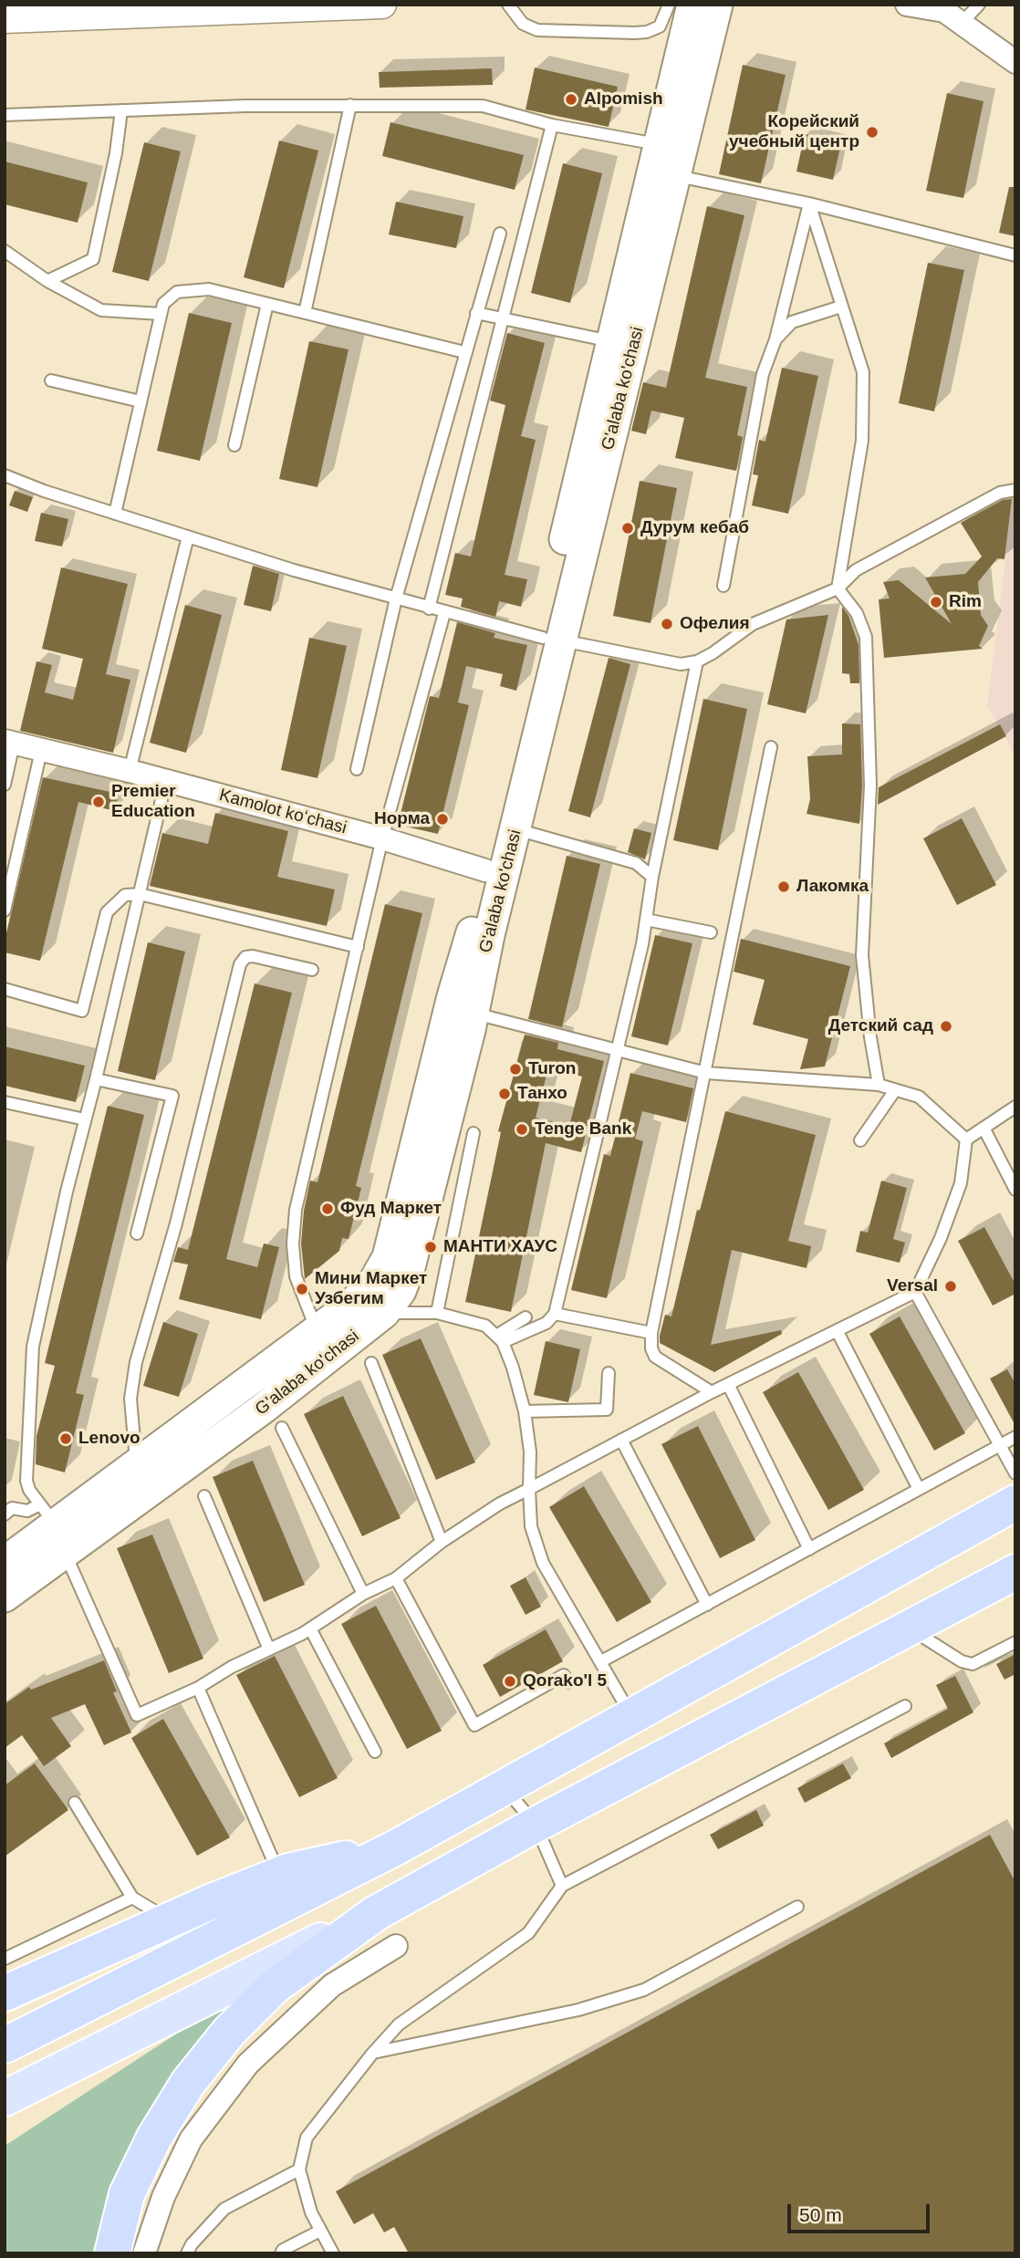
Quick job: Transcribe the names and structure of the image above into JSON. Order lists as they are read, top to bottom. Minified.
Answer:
{"streets":{"main road":["G'alaba ko'chasi"],"street":["Kamolot koʻchasi"]},"crossings":[["G'alaba ko'chasi","Kamolot koʻchasi"]],"places":["Alpomish","Корейский учебный центр","Дурум кебаб","Rim","Офелия","Premier Education","Норма","Лакомка","Детский сад","Turon","Танхо","Tenge Bank","Фуд Маркет","МАНТИ ХАУС","Versal","Мини Маркет Узбегим","Lenovo","Qorako'l 5"],"scale_bar":"50 m"}
